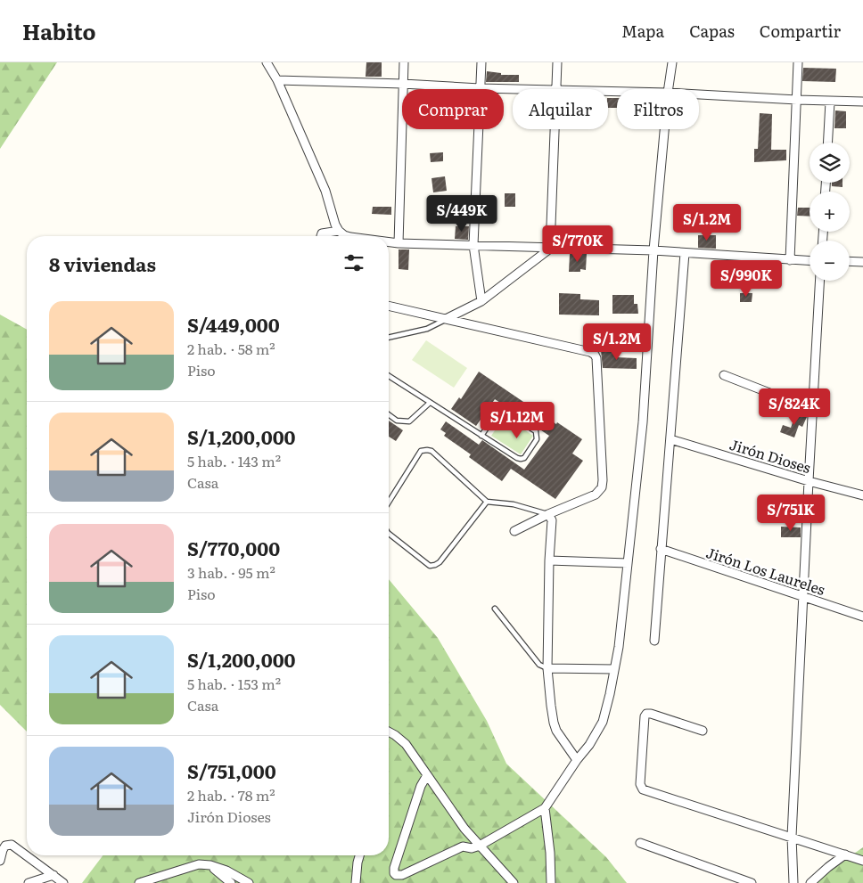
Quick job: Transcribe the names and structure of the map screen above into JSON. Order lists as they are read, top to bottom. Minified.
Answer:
{"streets":{"street":["Jirón Dioses","Jirón Los Laureles"]},"page":{"header":"Habito","nav":["Mapa","Capas","Compartir"],"chip":["Comprar","Alquilar","Filtros"],"map_buttons":["+","−"],"price":["S/449K","S/1.2M","S/770K","S/990K","S/1.2M","S/824K","S/1.12M","S/751K"],"heading":"8 viviendas","list":[{"name":"S/449,000","note":"2 hab. · 58 m² · Piso"},{"name":"S/1,200,000","note":"5 hab. · 143 m² · Casa"},{"name":"S/770,000","note":"3 hab. · 95 m² · Piso"},{"name":"S/1,200,000","note":"5 hab. · 153 m² · Casa"},{"name":"S/751,000","note":"2 hab. · 78 m² · Jirón Dioses"}]}}
